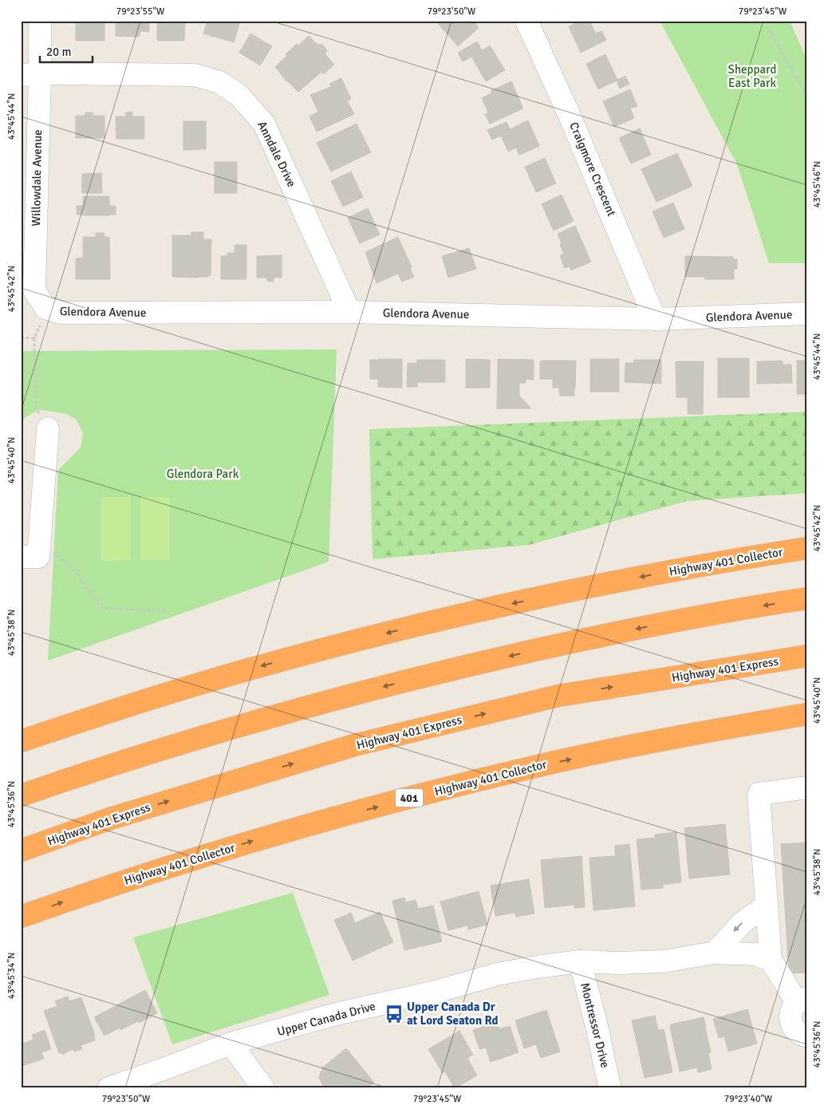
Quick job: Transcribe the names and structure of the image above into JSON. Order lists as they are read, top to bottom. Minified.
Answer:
{"streets":{"highway":["Highway 401 Collector","Highway 401 Express","401"],"street":["Anndale Drive","Craigmore Crescent","Willowdale Avenue","Glendora Avenue","Upper Canada Drive","Montressor Drive"]},"crossings":[["Anndale Drive","Willowdale Avenue"],["Anndale Drive","Glendora Avenue"],["Craigmore Crescent","Glendora Avenue"],["Willowdale Avenue","Glendora Avenue"],["Upper Canada Drive","Montressor Drive"]],"parks":["Sheppard East Park","Glendora Park"],"places":{"bus stop":["Upper Canada Dr at Lord Seaton Rd"]},"scale_bar":"20 m","coordinates":["79°23'55\"W","79°23'50\"W","79°23'45\"W","43°45'44\"N","43°45'46\"N","43°45'42\"N","43°45'40\"N","43°45'38\"N","43°45'36\"N","43°45'34\"N","79°23'40\"W"]}
